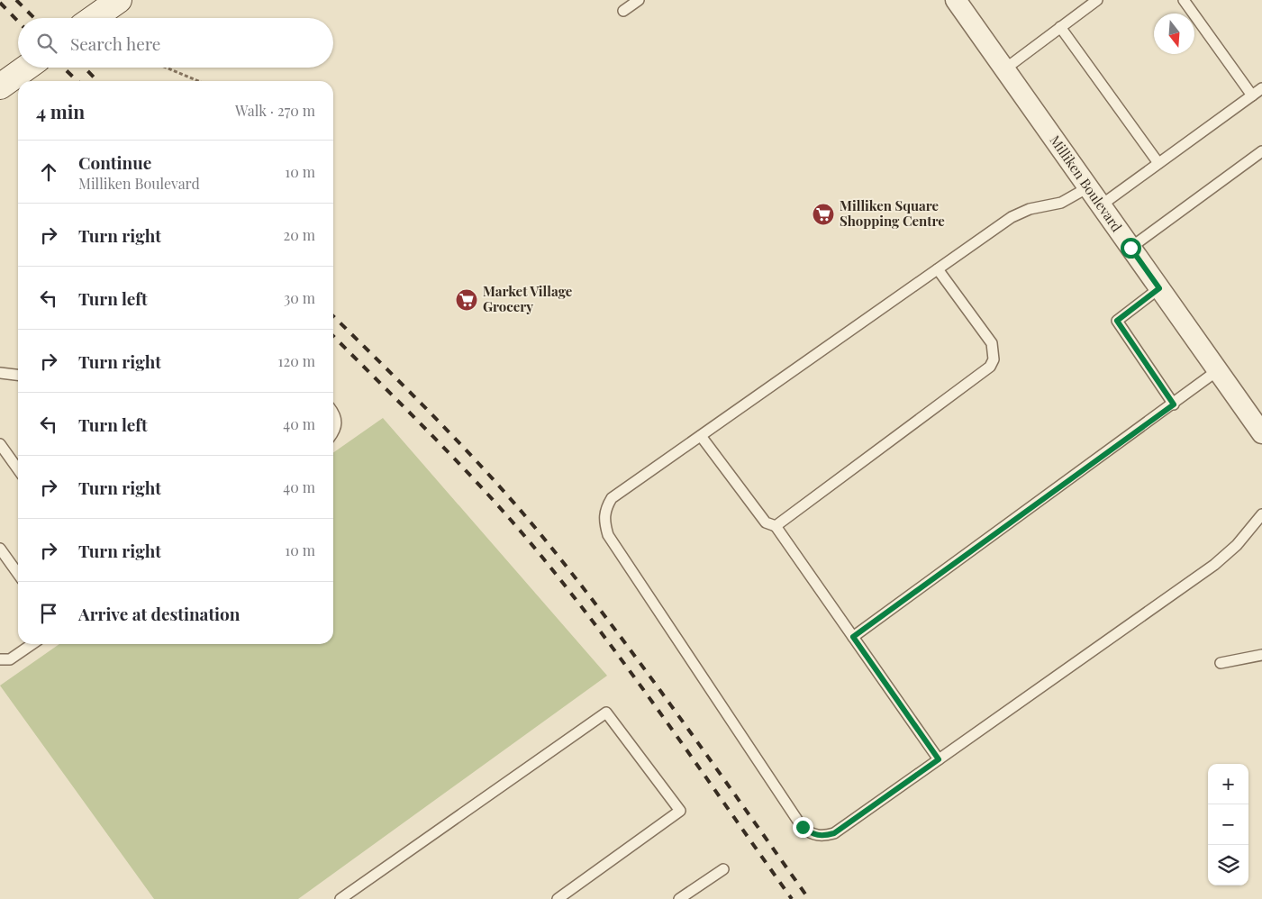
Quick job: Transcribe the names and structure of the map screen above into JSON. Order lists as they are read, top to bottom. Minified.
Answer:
{"streets":{"street":["Milliken Boulevard"]},"places":{"supermarket":["Milliken Square Shopping Centre","Market Village Grocery"]},"north":"bottom","page":{"search":"Search here","heading":["4 min","Walk · 270 m"],"list":[["Continue","Milliken Boulevard","10 m"],["Turn right","20 m"],["Turn left","30 m"],["Turn right","120 m"],["Turn left","40 m"],["Turn right","40 m"],["Turn right","10 m"],"Arrive at destination"],"map_buttons":["+","−"]}}
